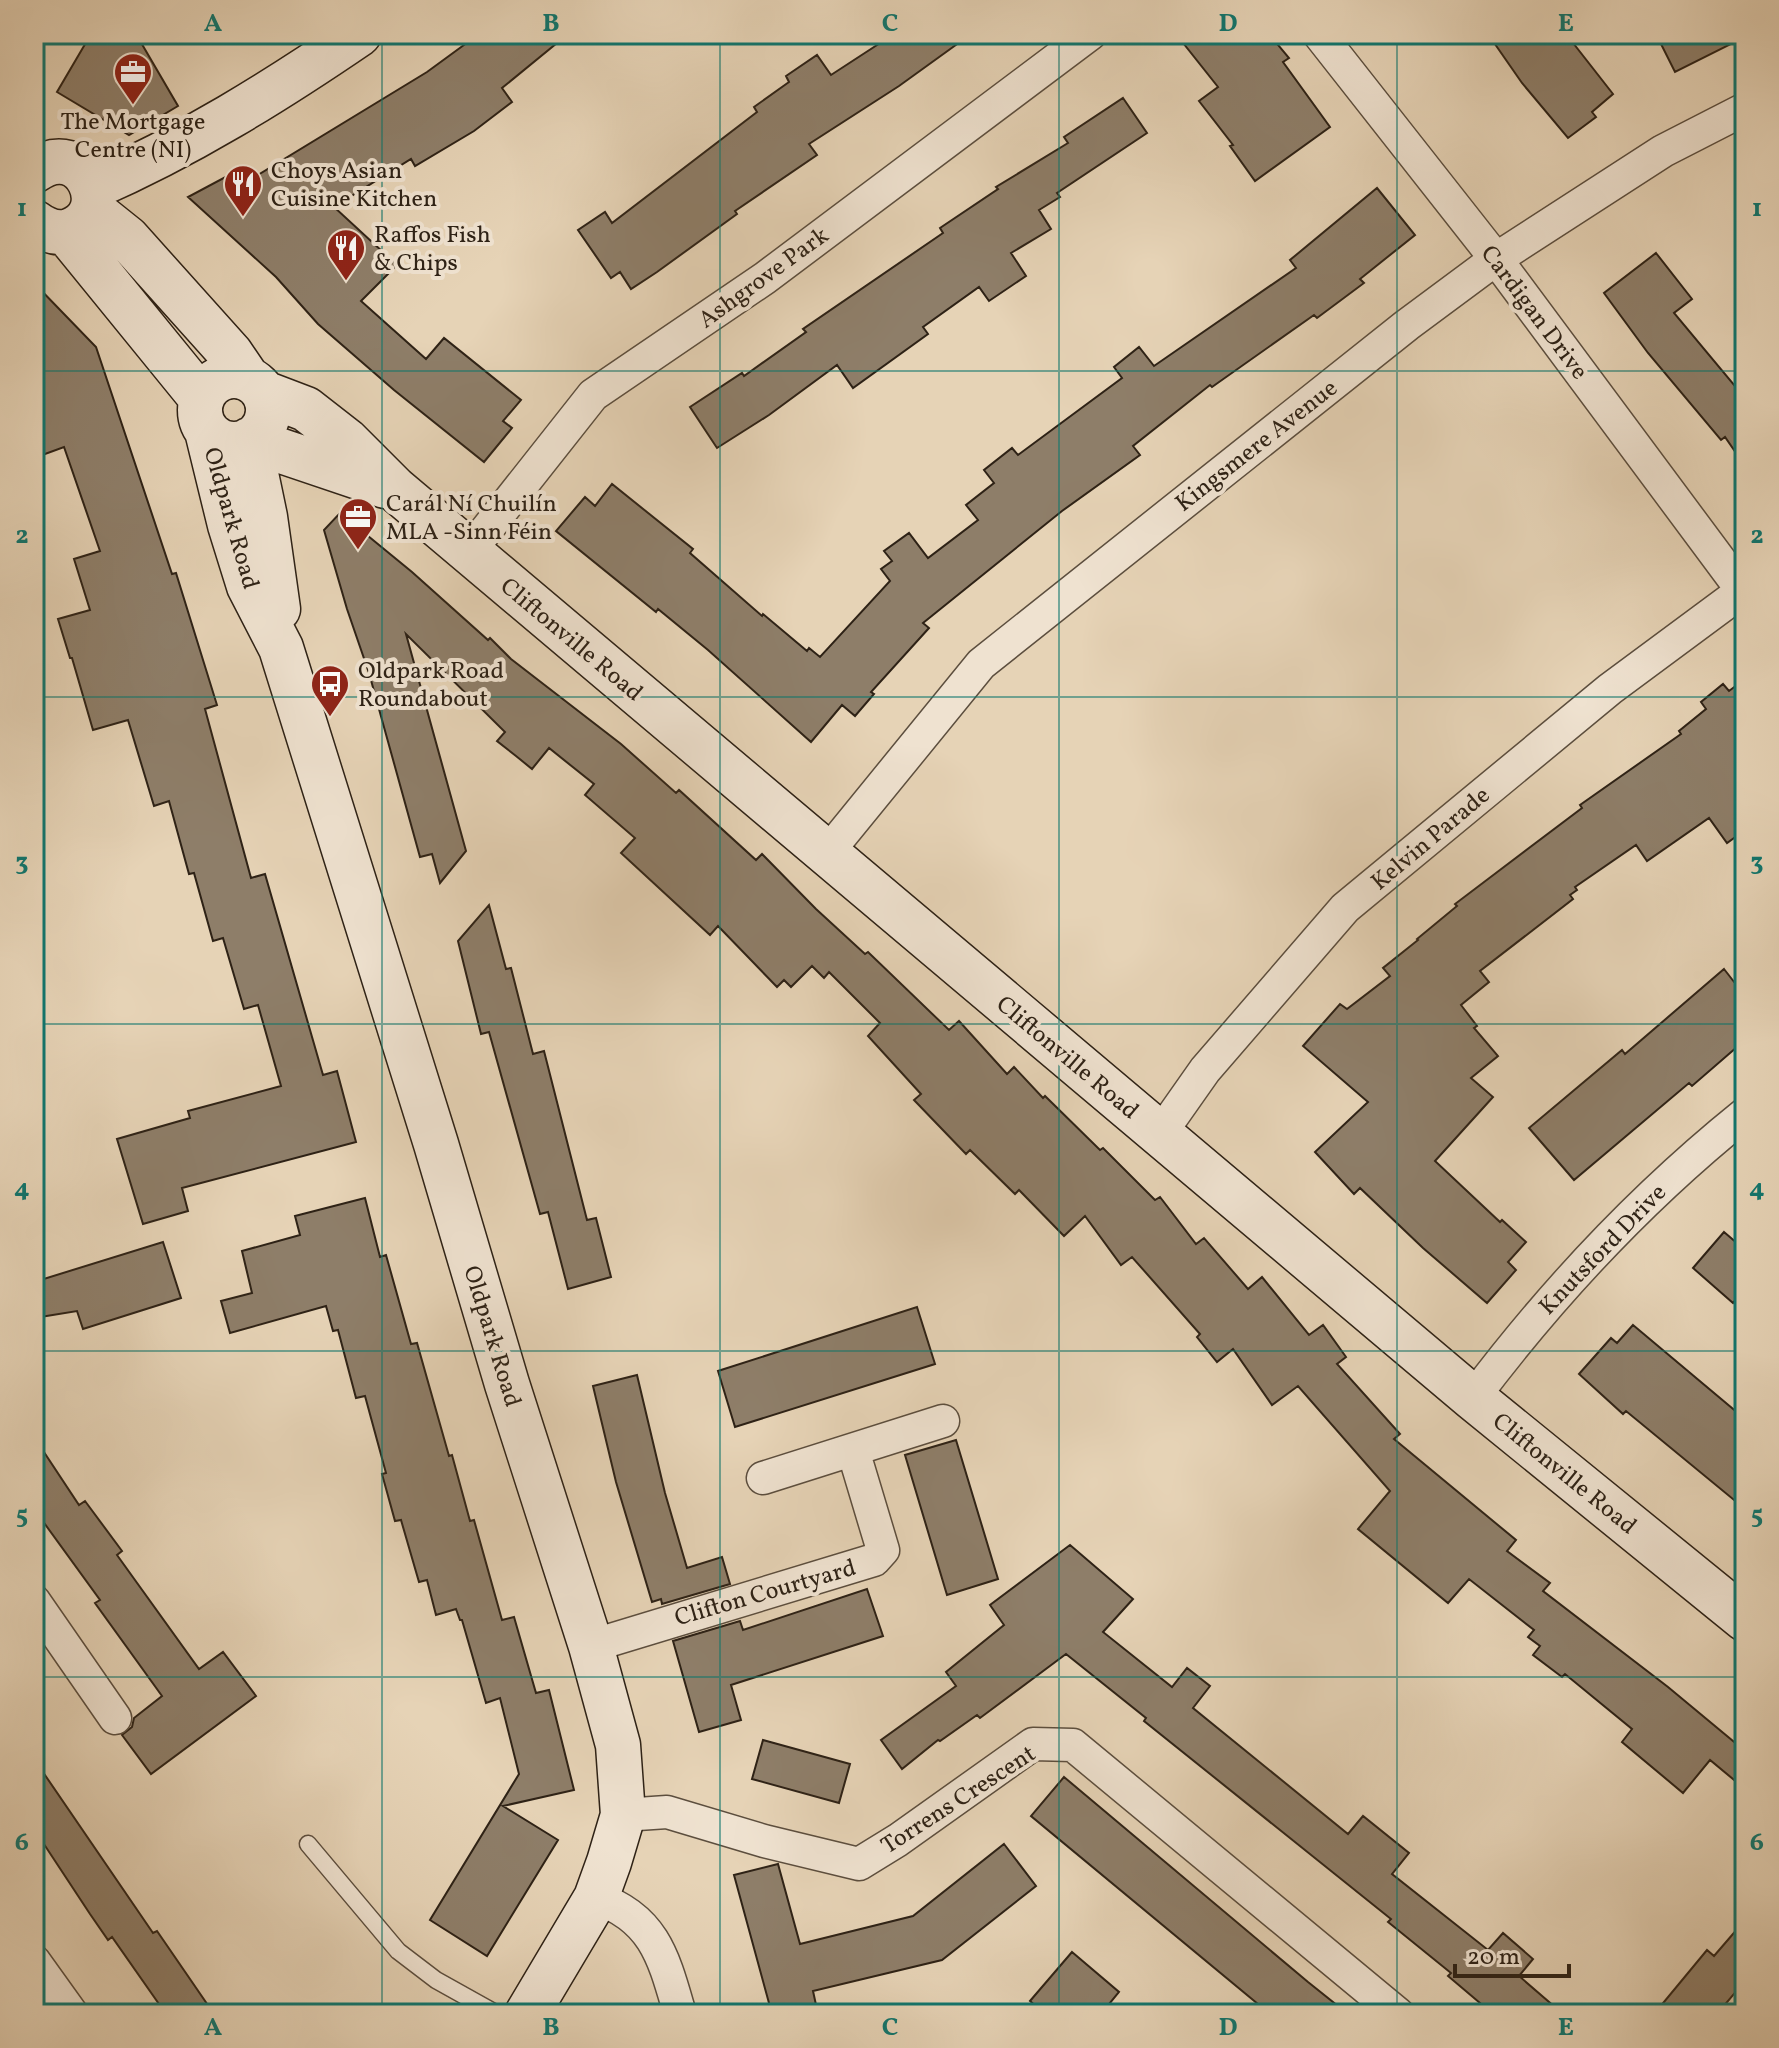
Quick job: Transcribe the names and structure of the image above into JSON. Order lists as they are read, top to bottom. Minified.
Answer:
{"streets":{"main road":["Oldpark Road","Cliftonville Road"],"street":["Ashgrove Park","Cardigan Drive","Kingsmere Avenue","Kelvin Parade","Knutsford Drive","Clifton Courtyard","Torrens Crescent"]},"crossings":[["Ashgrove Park","Cliftonville Road"],["Cardigan Drive","Kingsmere Avenue"],["Cardigan Drive","Kelvin Parade"],["Kingsmere Avenue","Cliftonville Road"],["Oldpark Road","Cliftonville Road"],["Oldpark Road","Clifton Courtyard"],["Oldpark Road","Torrens Crescent"],["Cliftonville Road","Kelvin Parade"],["Cliftonville Road","Knutsford Drive"]],"places":{"office":["The Mortgage Centre (NI)","Carál Ní Chuilín MLA -Sinn Féin"],"restaurant":["Choys Asian Cuisine Kitchen","Raffos Fish & Chips"],"bus stop":["Oldpark Road Roundabout"]},"scale_bar":"20 m","grid":{"columns":["A","B","C","D","E"],"rows":["1","2","3","4","5","6"]}}
